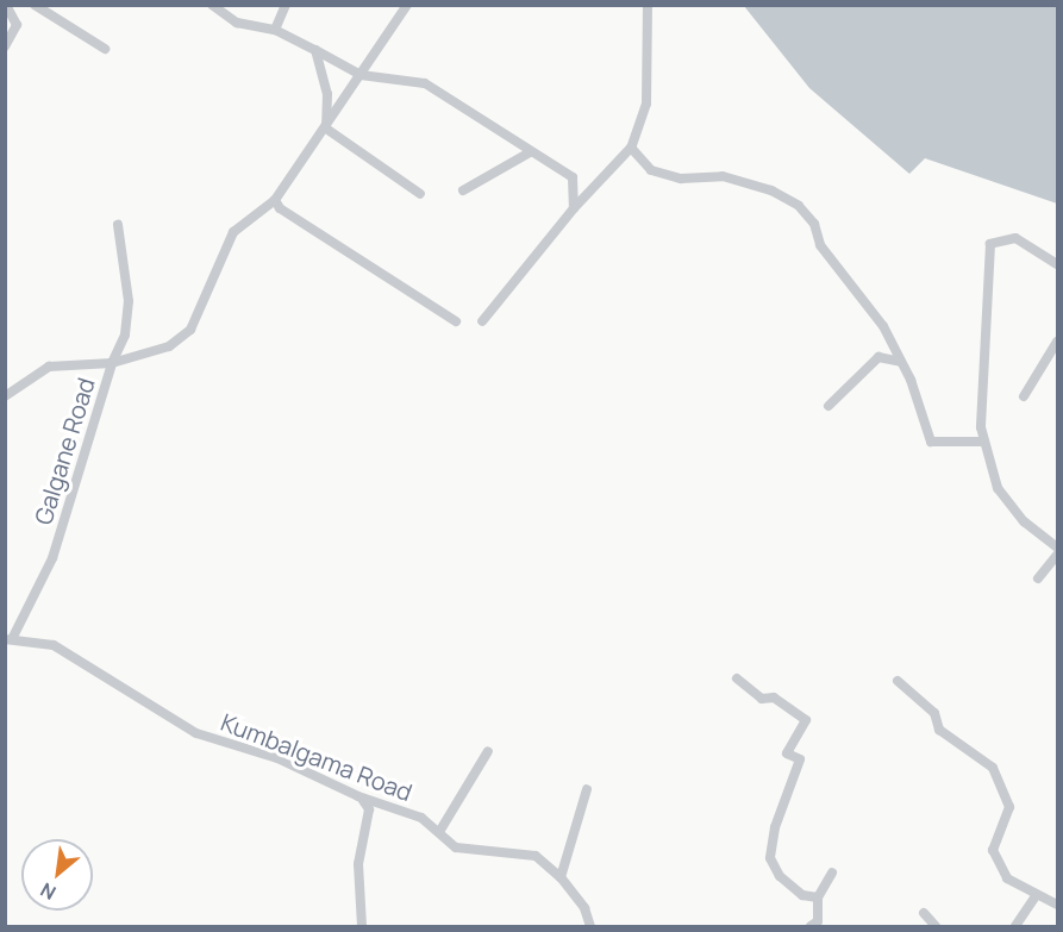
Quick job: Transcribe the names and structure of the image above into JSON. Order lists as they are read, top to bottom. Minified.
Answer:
{"streets":{"street":["Galgane Road","Kumbalgama Road"]},"crossings":[["Galgane Road","Kumbalgama Road"]],"north":"bottom left"}
